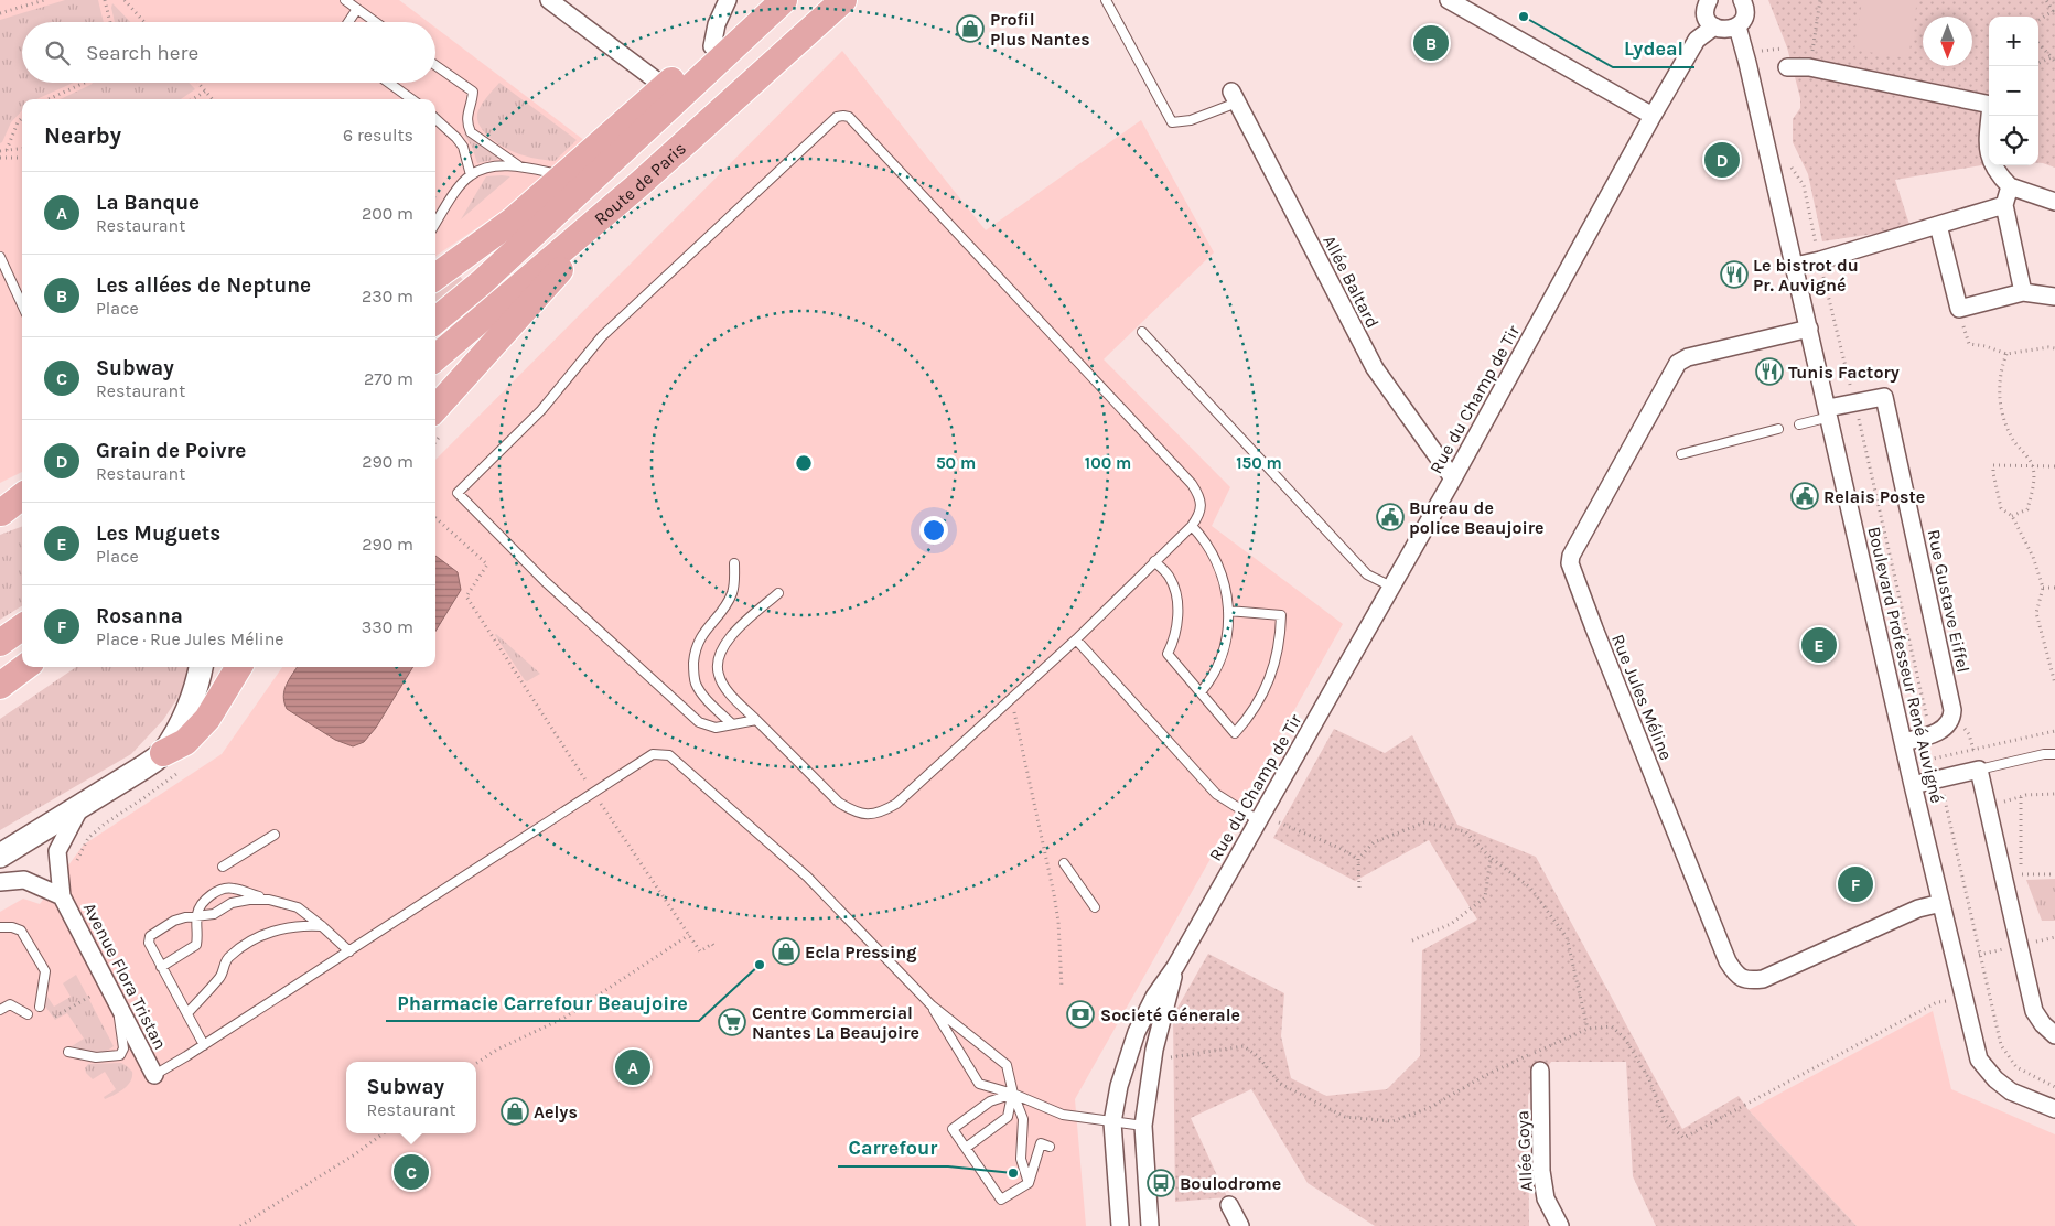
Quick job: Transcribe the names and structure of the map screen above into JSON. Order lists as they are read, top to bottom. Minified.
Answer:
{"streets":{"main road":["Route de Paris"],"street":["Allée Baltard","Rue du Champ de Tir","Rue Gustave Eiffel","Boulevard Professeur René Auvigné","Rue Jules Méline","Avenue Flora Tristan","Allée Goya"]},"crossings":[["Allée Baltard","Rue du Champ de Tir"],["Rue Gustave Eiffel","Boulevard Professeur René Auvigné"],["Boulevard Professeur René Auvigné","Rue Jules Méline"]],"places":{"other":["Lydeal","Pharmacie Carrefour Beaujoire","Carrefour"],"shop":["Profil Plus Nantes","Ecla Pressing","Aelys"],"restaurant":["Le bistrot du Pr. Auvigné","Tunis Factory"],"public building":["Relais Poste","Bureau de police Beaujoire"],"bank":["Societé Génerale"],"supermarket":["Centre Commercial Nantes La Beaujoire"],"bus stop":["Boulodrome"]},"north":"bottom","page":{"map_buttons":["+","−"],"search":"Search here","pins":["B","D","E","F","A","C"],"heading":["Nearby","6 results"],"list":[{"mark":"A","name":"La Banque","note":"Restaurant","value":"200 m"},{"mark":"B","name":"Les allées de Neptune","note":"Place","value":"230 m"},{"mark":"C","name":"Subway","note":"Restaurant","value":"270 m"},{"mark":"D","name":"Grain de Poivre","note":"Restaurant","value":"290 m"},{"mark":"E","name":"Les Muguets","note":"Place","value":"290 m"},{"mark":"F","name":"Rosanna","note":"Place · Rue Jules Méline","value":"330 m"}],"popup":["Subway","Restaurant"]},"rings":["50 m","100 m","150 m"]}
